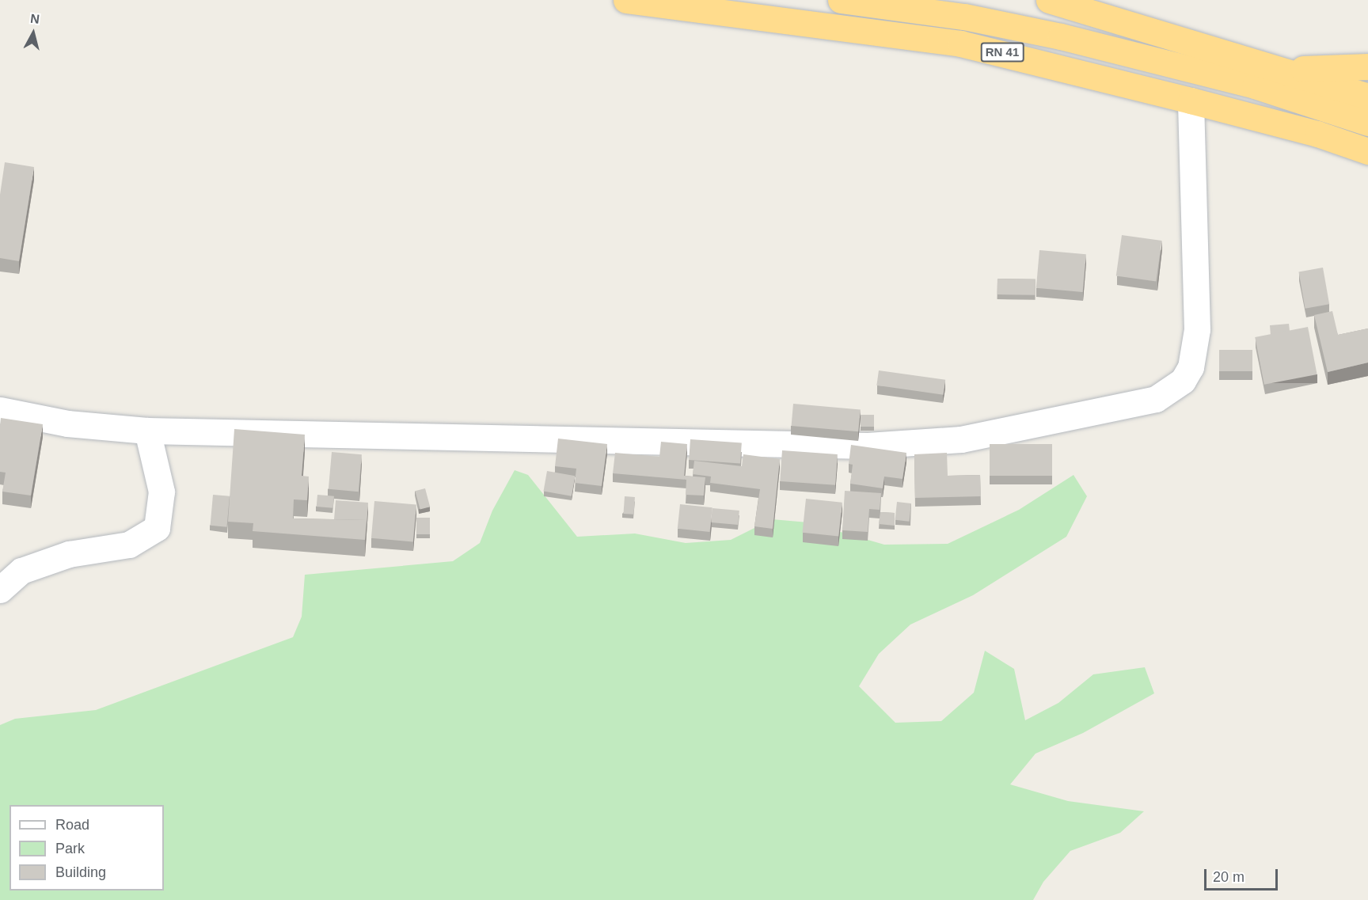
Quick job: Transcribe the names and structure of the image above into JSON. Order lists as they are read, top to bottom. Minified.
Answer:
{"streets":{"highway":["RN 41"]},"legend":["Road","Park","Building"],"scale_bar":"20 m","north":"top"}
